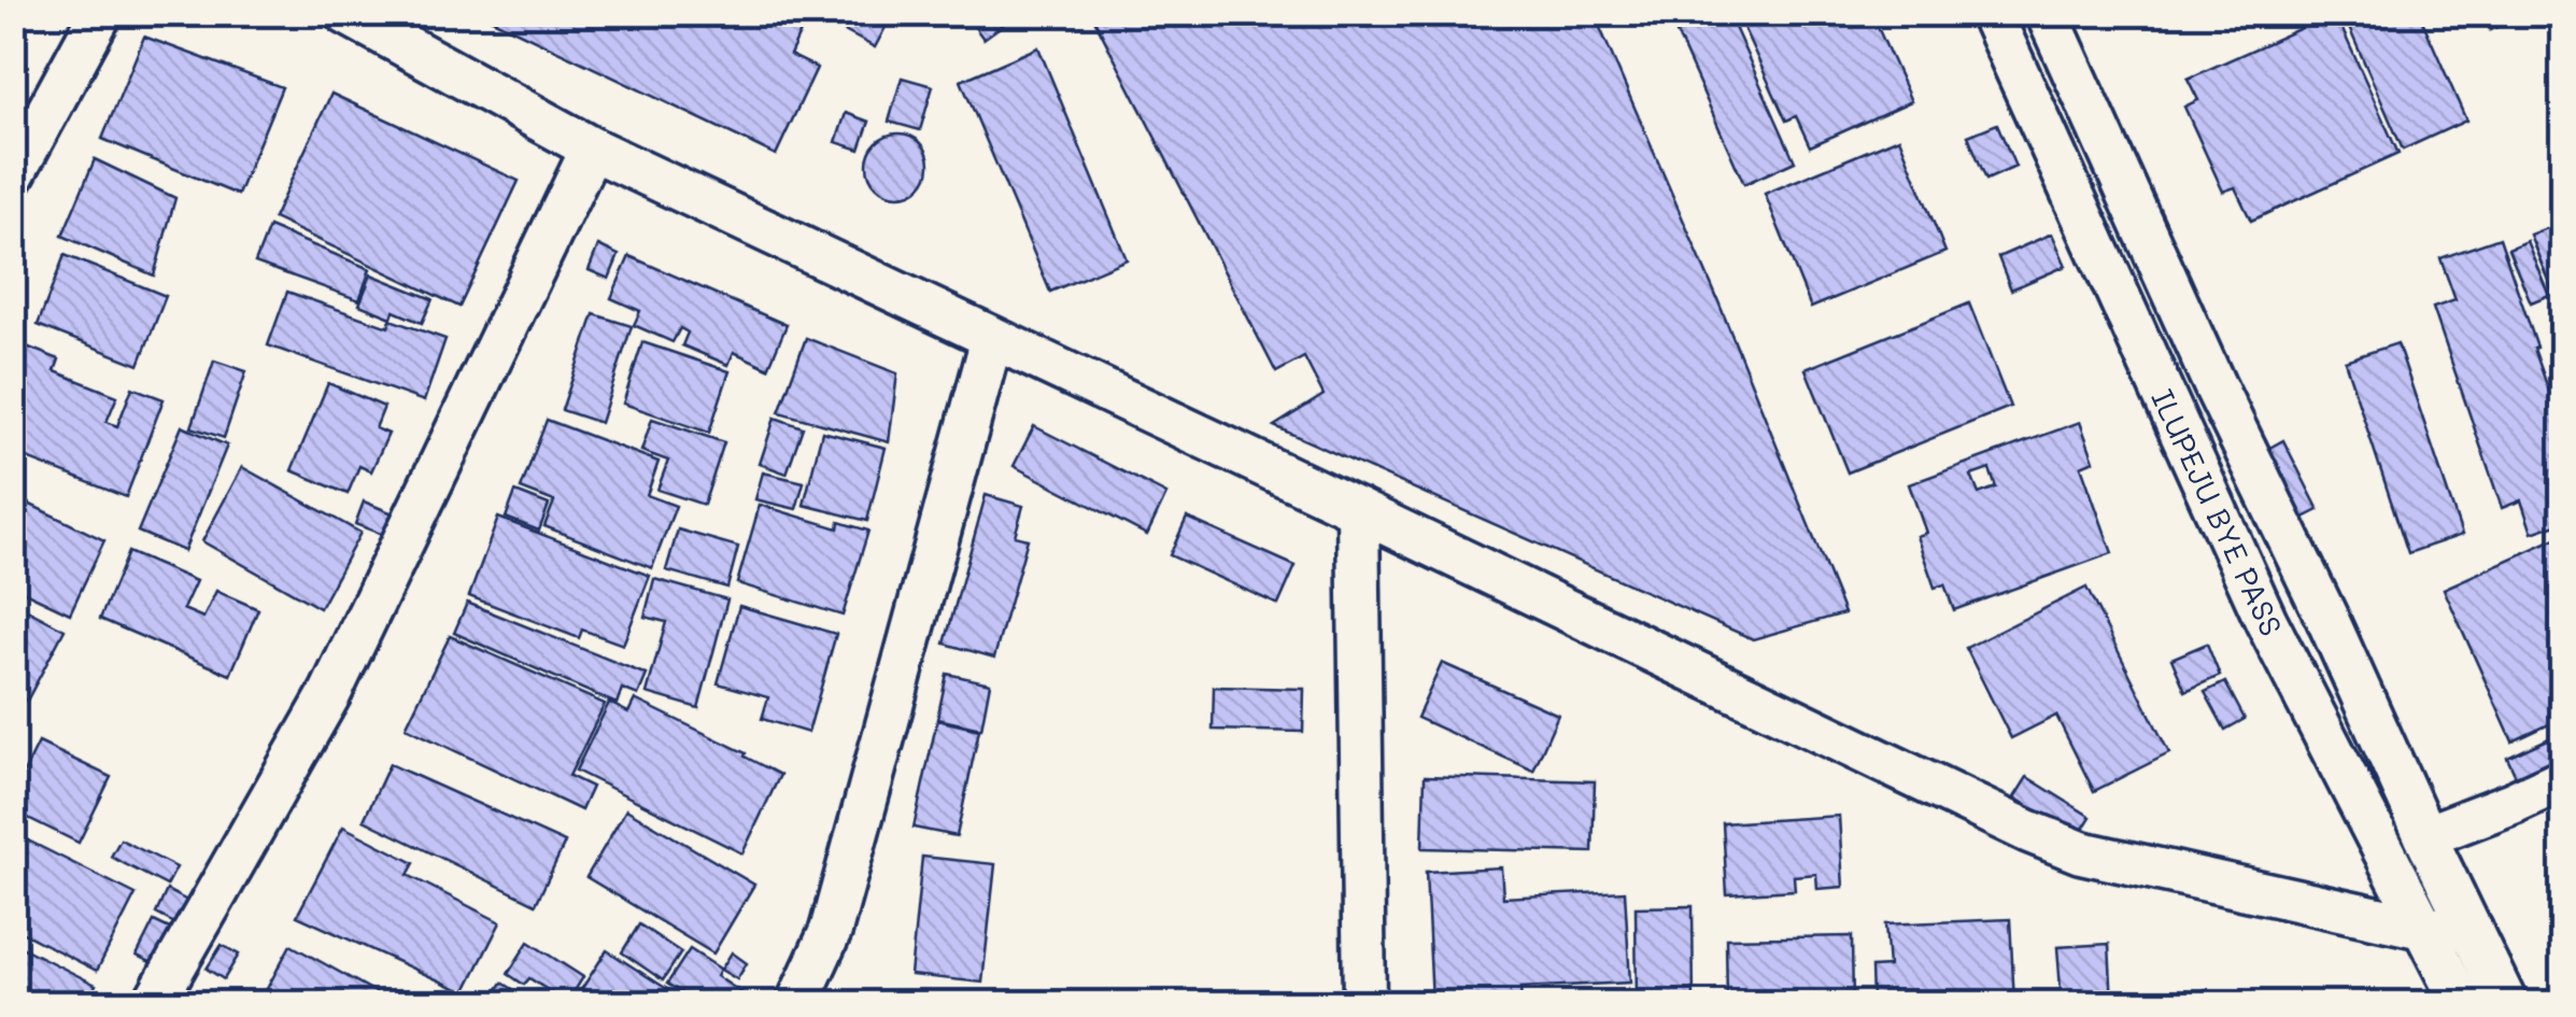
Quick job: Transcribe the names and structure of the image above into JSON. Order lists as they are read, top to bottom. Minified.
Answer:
{"streets":{"street":["ILUPEJU BYE PASS"]}}
